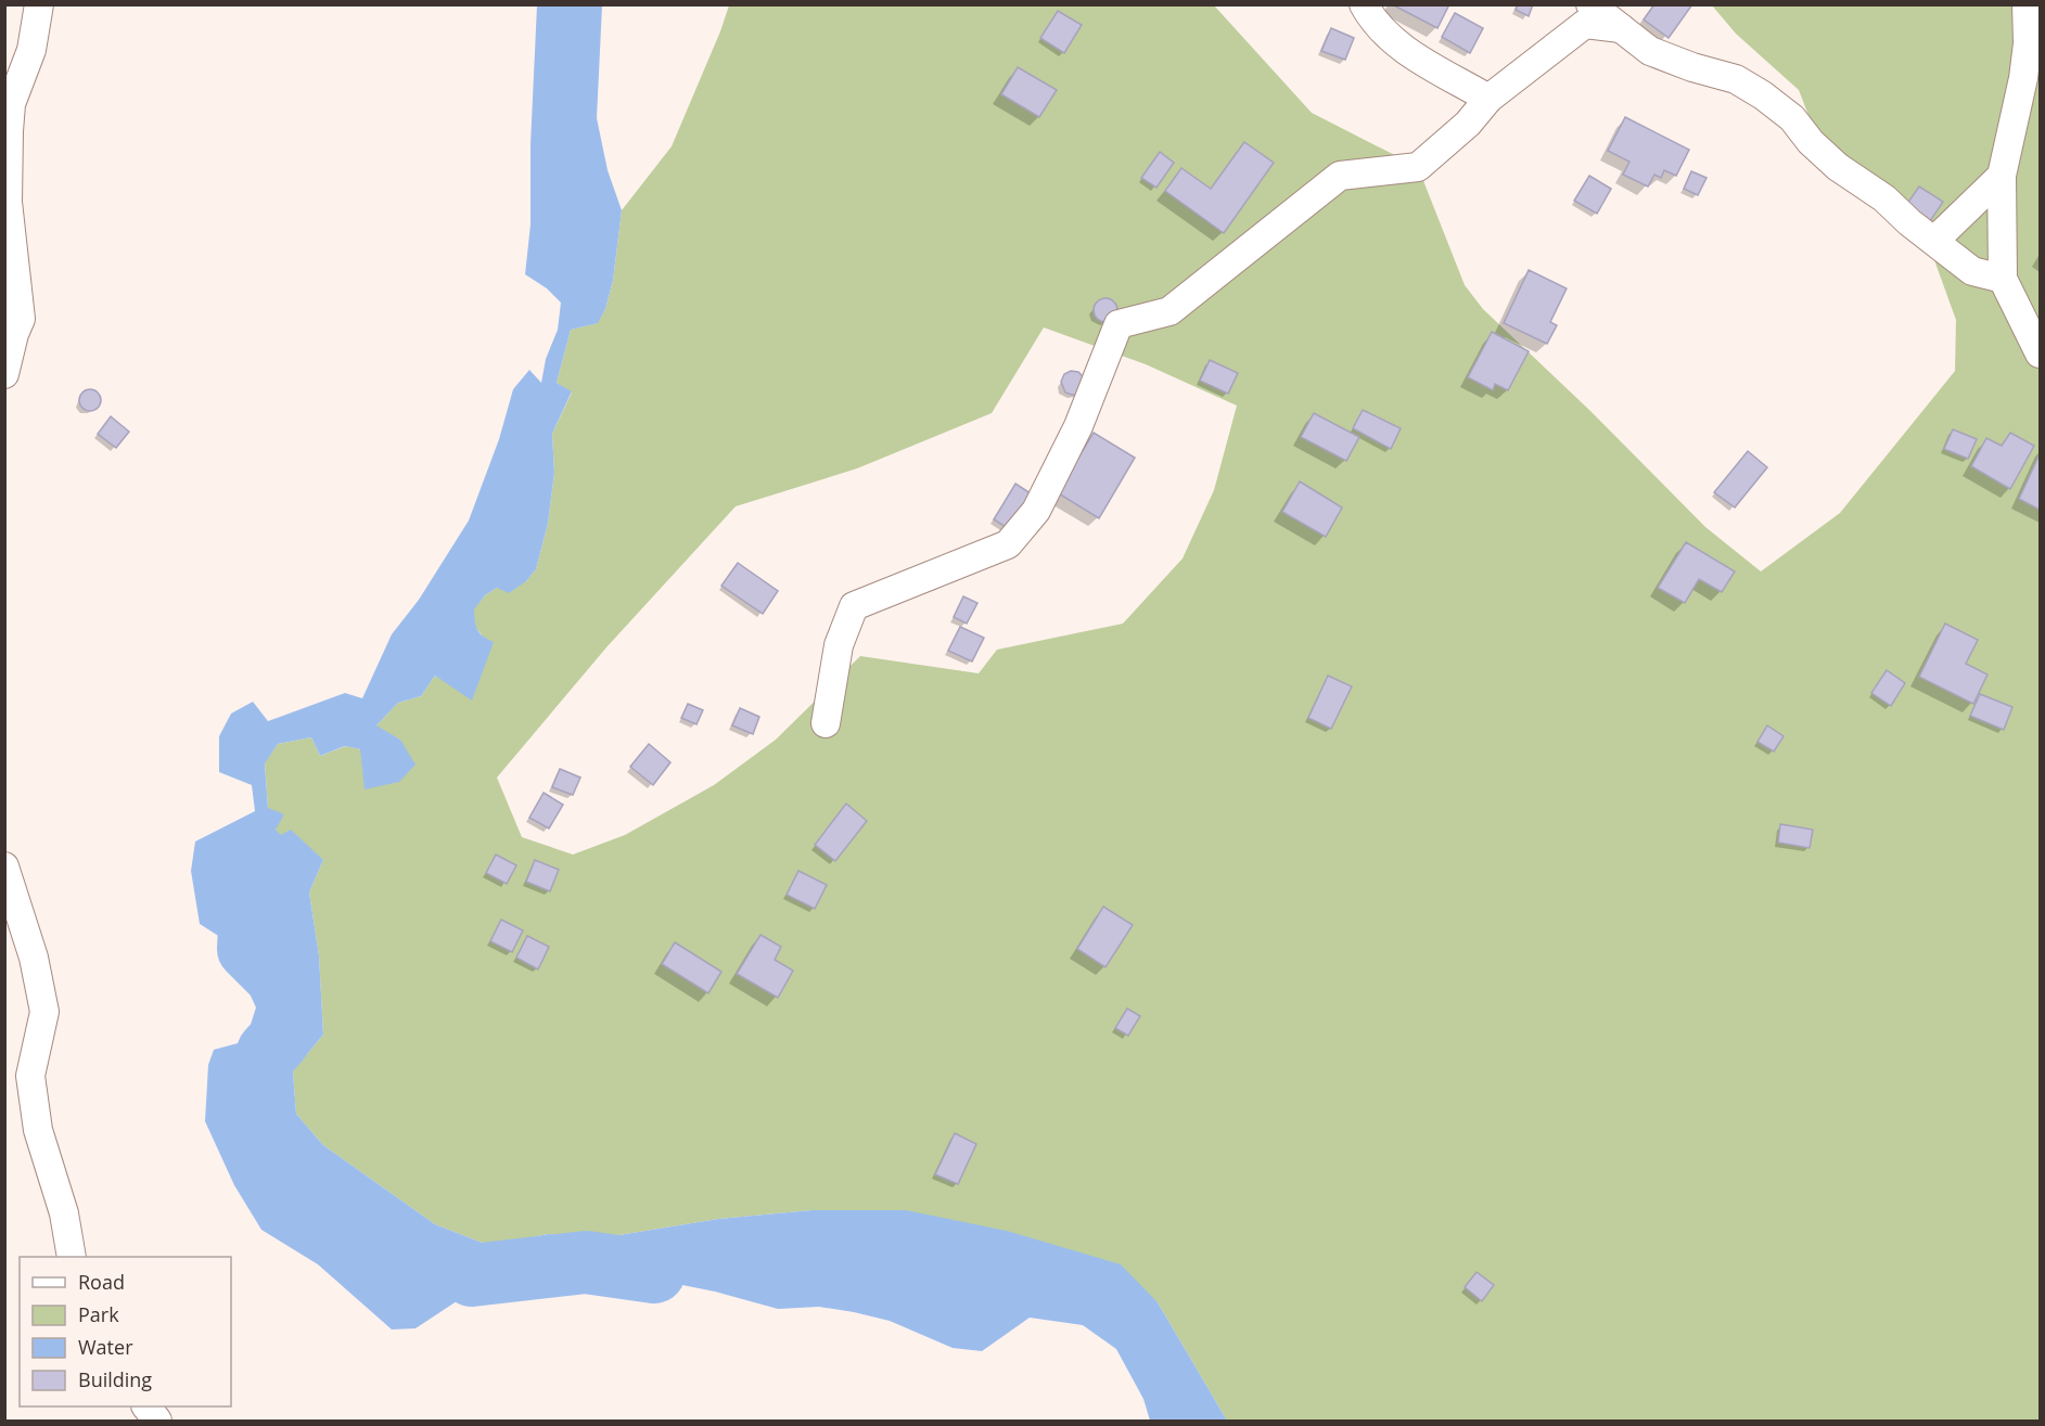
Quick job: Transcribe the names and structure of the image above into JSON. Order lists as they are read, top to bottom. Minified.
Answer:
{"legend":["Road","Park","Water","Building"]}
